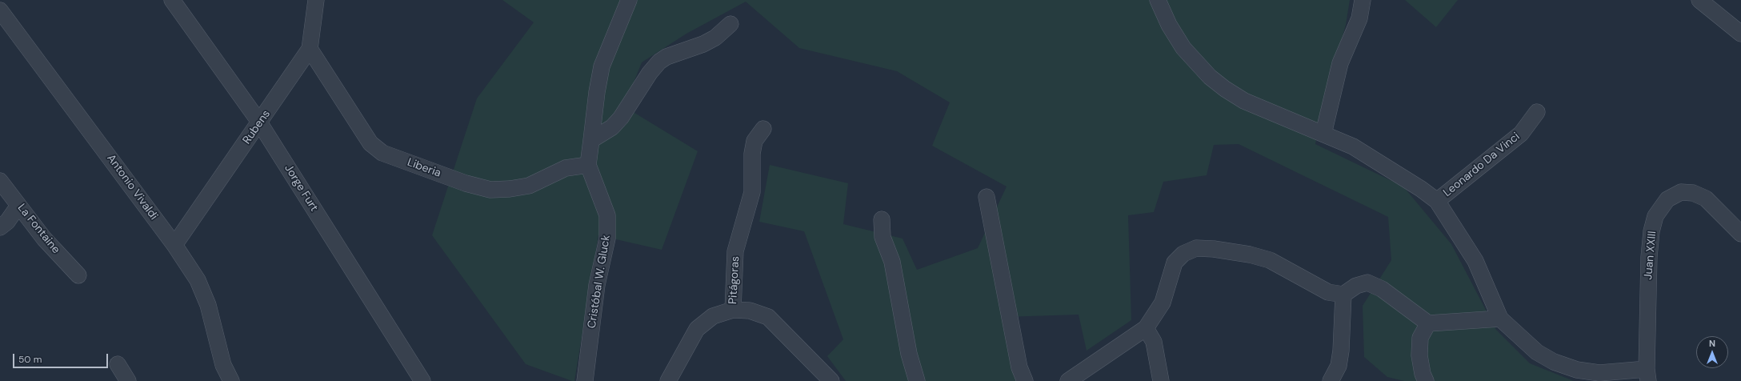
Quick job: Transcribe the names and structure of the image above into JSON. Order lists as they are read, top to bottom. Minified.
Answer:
{"streets":{"street":["Rubens","Leonardo Da Vinci","Liberia","Antonio Vivaldi","Jorge Furt","La Fontaine","Juan XXIII","Pitágoras","Cristóbal W. Gluck"]},"crossings":[["Rubens","Liberia"],["Rubens","Antonio Vivaldi"],["Rubens","Jorge Furt"],["Liberia","Cristóbal W. Gluck"]],"scale_bar":"50 m","north":"top"}
